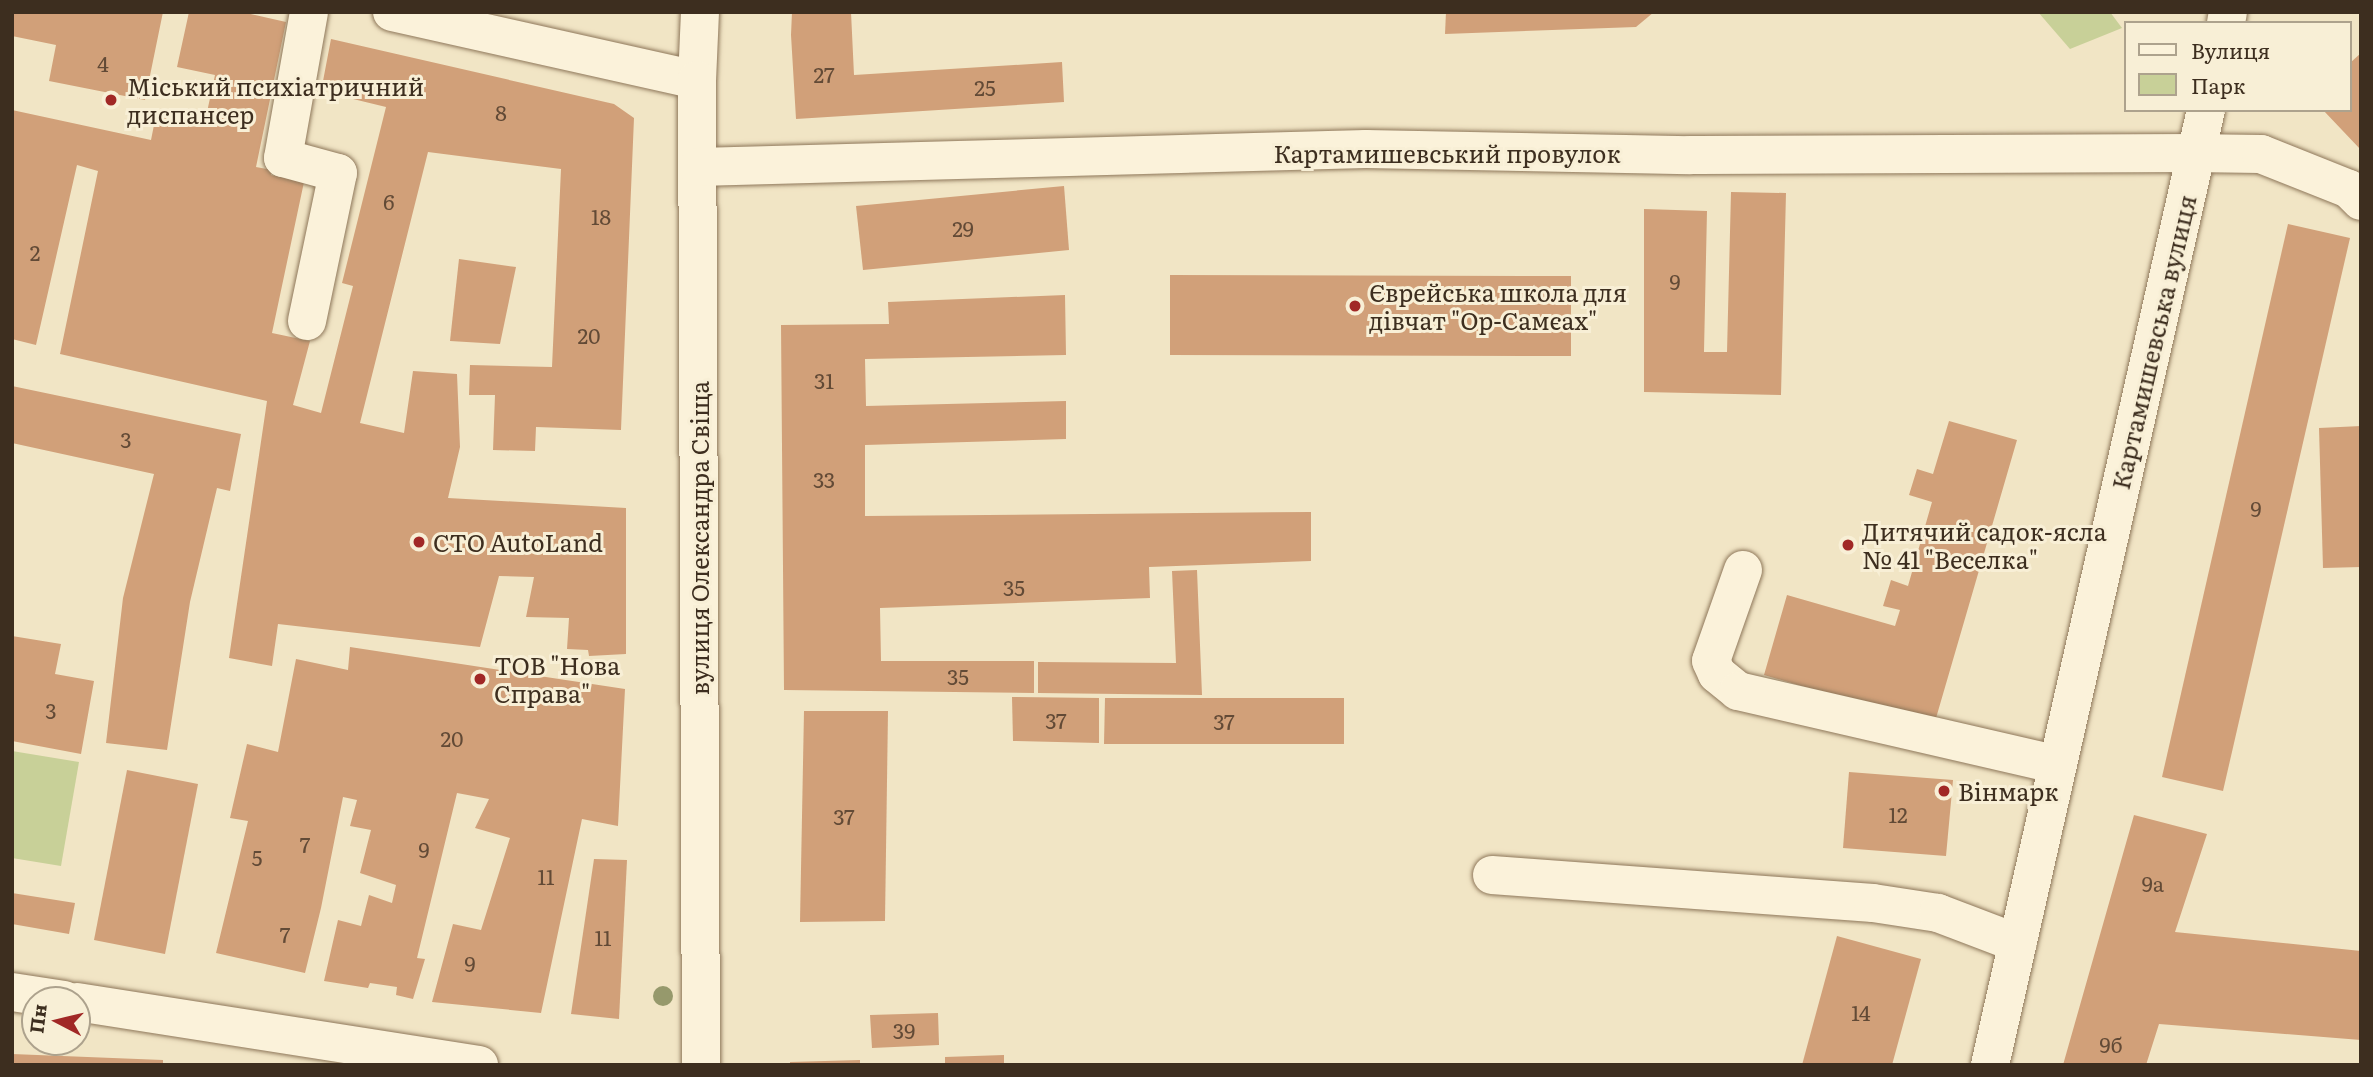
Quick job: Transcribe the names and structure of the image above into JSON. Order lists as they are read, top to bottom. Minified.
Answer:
{"streets":{"street":["Картамишевський провулок","Картамишевська вулиця","вулиця Олександра Свіща"]},"crossings":[["Картамишевський провулок","Картамишевська вулиця"],["Картамишевський провулок","вулиця Олександра Свіща"]],"places":["Міський психіатричний диспансер","Єврейська школа для дівчат \"Ор-Самєах\"","СТО AutoLand","Дитячий садок-ясла № 41 \"Веселка\"","ТОВ \"Нова Справа\"","Вінмарк"],"house_numbers":["4","27","25","8","6","18","29","2","9","20","31","3","33","9","35","35","3","37","37","20","12","37","7","9","5","11","9а","7","11","9","14","39","9б"],"legend":["Вулиця","Парк"],"north":"left"}
